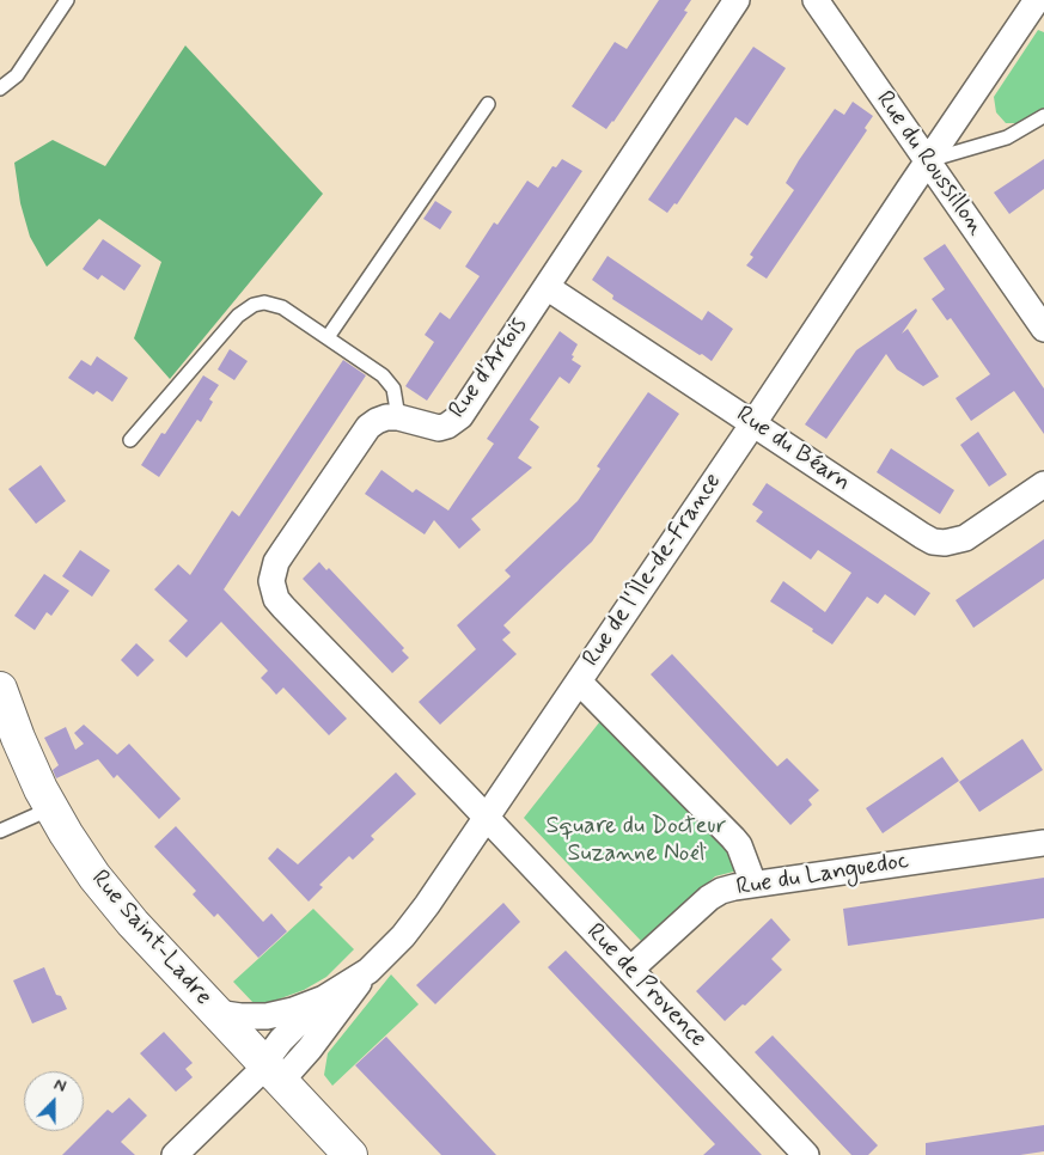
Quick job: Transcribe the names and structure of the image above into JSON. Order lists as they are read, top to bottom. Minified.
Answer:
{"streets":{"street":["Rue du Roussillon","Rue d'Artois","Rue du Béarn","Rue de l'Île-de-France","Rue du Languedoc","Rue Saint-Ladre","Rue de Provence"]},"crossings":[["Rue du Roussillon","Rue de l'Île-de-France"],["Rue d'Artois","Rue du Béarn"],["Rue du Béarn","Rue de l'Île-de-France"],["Rue de l'Île-de-France","Rue Saint-Ladre"],["Rue de l'Île-de-France","Rue de Provence"],["Rue du Languedoc","Rue de Provence"]],"parks":["Square du Docteur Suzanne Noël"],"north":"top"}
